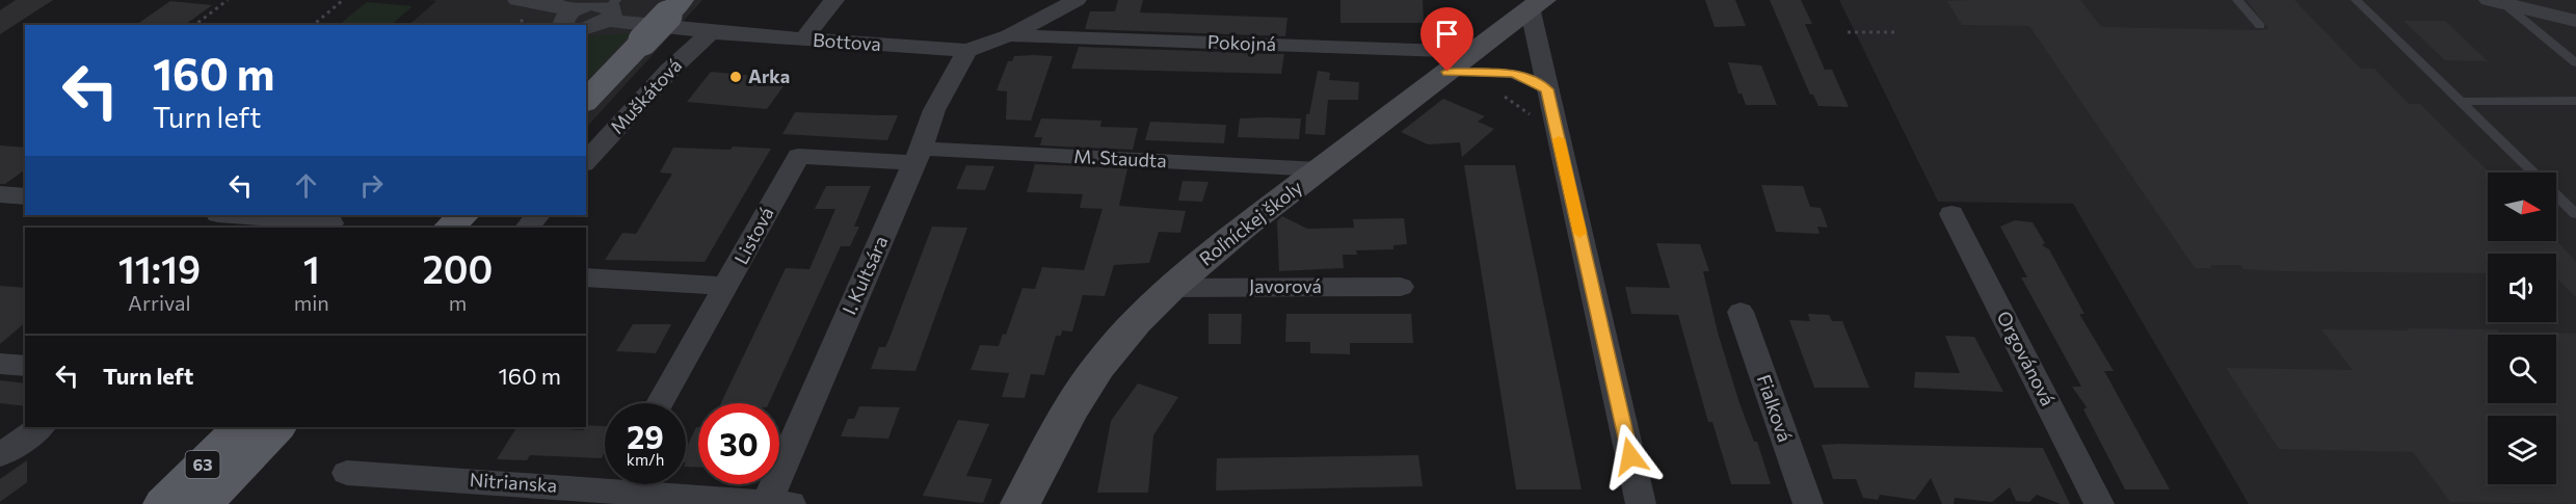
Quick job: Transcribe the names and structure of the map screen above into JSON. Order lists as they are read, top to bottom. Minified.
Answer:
{"streets":{"main road":["Roľníckej školy","63"],"street":["Bottova","Pokojná","Muškátová","M. Staudta","Listová","I. Kultsára","Javorová","Orgovánová","Fialková","Nitrianska"]},"crossings":[["Bottova","Pokojná"],["Bottova","Muškátová"],["Bottova","I. Kultsára"],["Pokojná","Roľníckej školy"],["M. Staudta","Roľníckej školy"],["M. Staudta","Listová"],["M. Staudta","I. Kultsára"],["Roľníckej školy","Javorová"],["Listová","I. Kultsára"],["I. Kultsára","Nitrianska"]],"places":["Arka"],"north":"right","page":{"turn":["160 m","Turn left"],"eta":["11:19","Arrival","1","min","200","m"],"list":[{"name":"Turn left","value":"160 m"}],"speed":"29 km/h","limit":"30"}}
